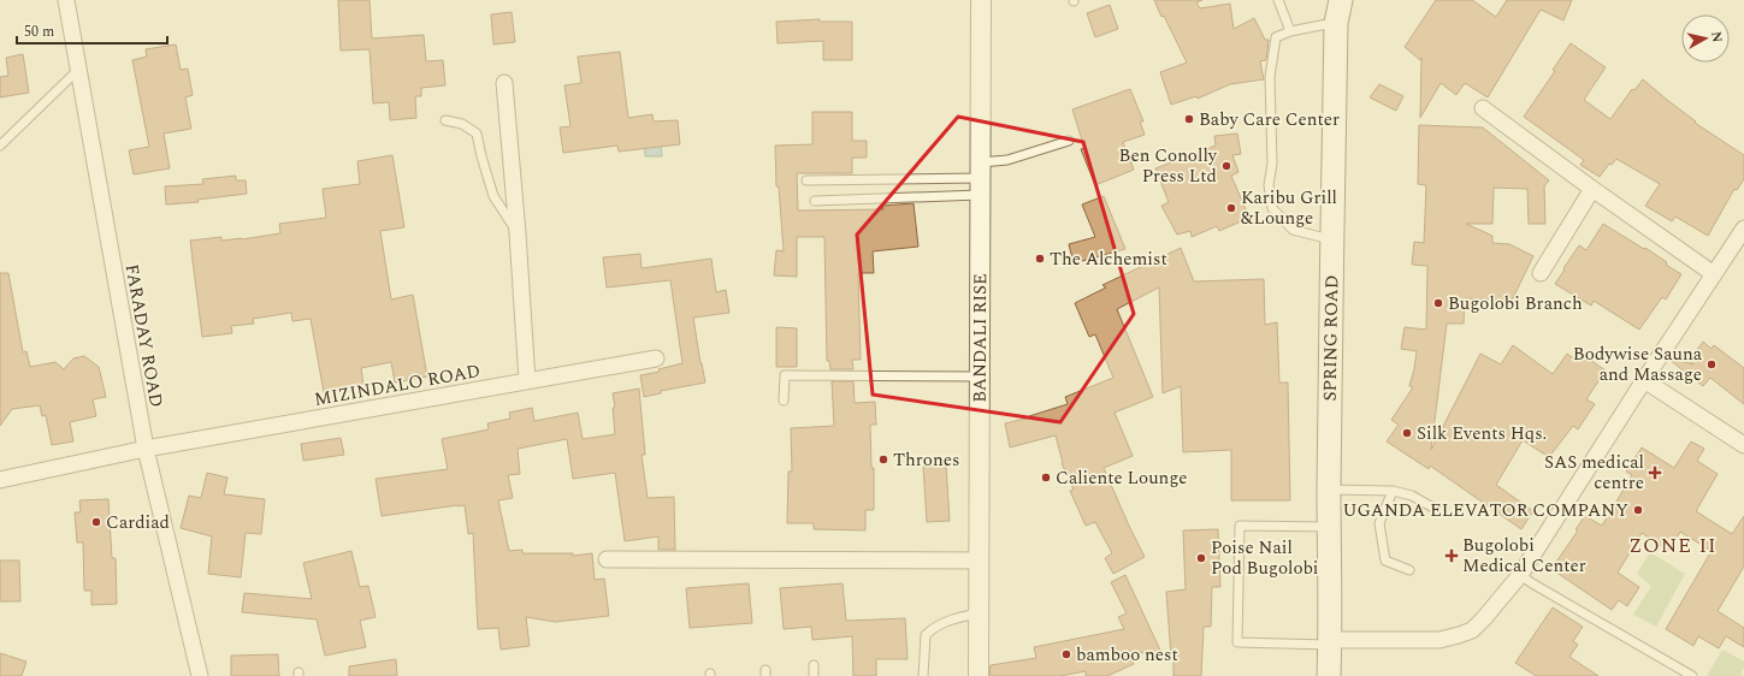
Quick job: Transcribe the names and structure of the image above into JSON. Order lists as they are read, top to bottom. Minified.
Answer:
{"streets":{"main road":["SPRING ROAD"],"street":["FARADAY ROAD","BANDALI RISE","MIZINDALO ROAD"]},"crossings":[["FARADAY ROAD","MIZINDALO ROAD"]],"districts":["ZONE II"],"places":{"other":["Baby Care Center","Ben Conolly Press Ltd","Karibu Grill &Lounge","The Alchemist","Bugolobi Branch","Bodywise Sauna and Massage","Silk Events Hqs.","Thrones","Caliente Lounge","UGANDA ELEVATOR COMPANY","Cardiad","Poise Nail Pod Bugolobi","bamboo nest"],"health":["SAS medical centre","Bugolobi Medical Center"]},"scale_bar":"50 m","north":"right"}
